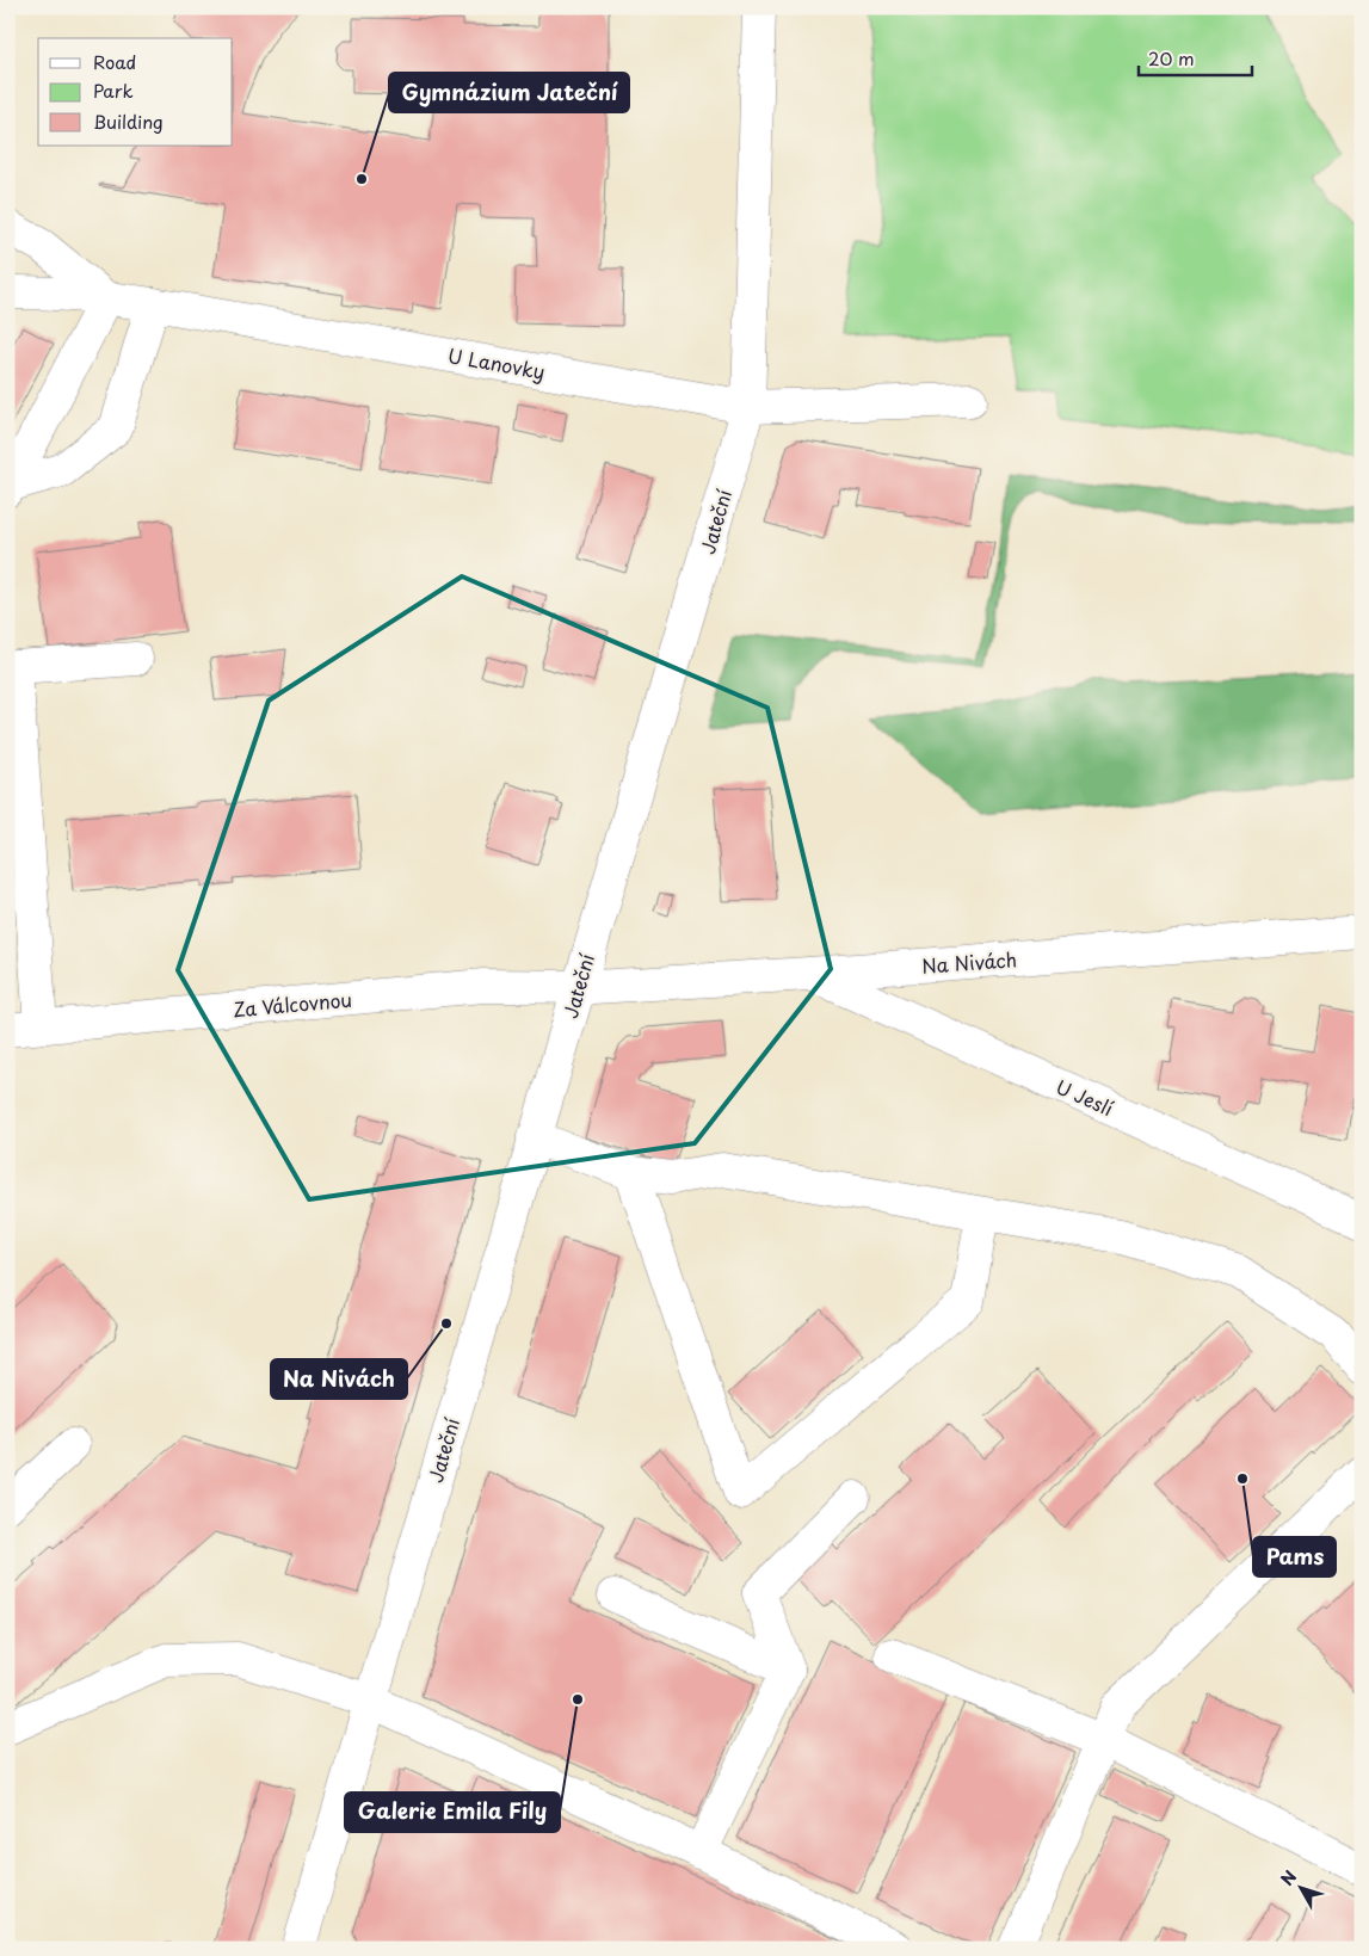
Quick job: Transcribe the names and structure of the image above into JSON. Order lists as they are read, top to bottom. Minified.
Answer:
{"streets":{"street":["U Lanovky","Jateční","Na Nivách","Za Válcovnou","U Jeslí"]},"crossings":[["U Lanovky","Jateční"],["Jateční","Na Nivách"],["Jateční","Za Válcovnou"],["Na Nivách","Za Válcovnou"],["Na Nivách","U Jeslí"]],"places":["Gymnázium Jateční","Na Nivách","Pams","Galerie Emila Fily"],"legend":["Road","Park","Building"],"scale_bar":"20 m","north":"top left"}
